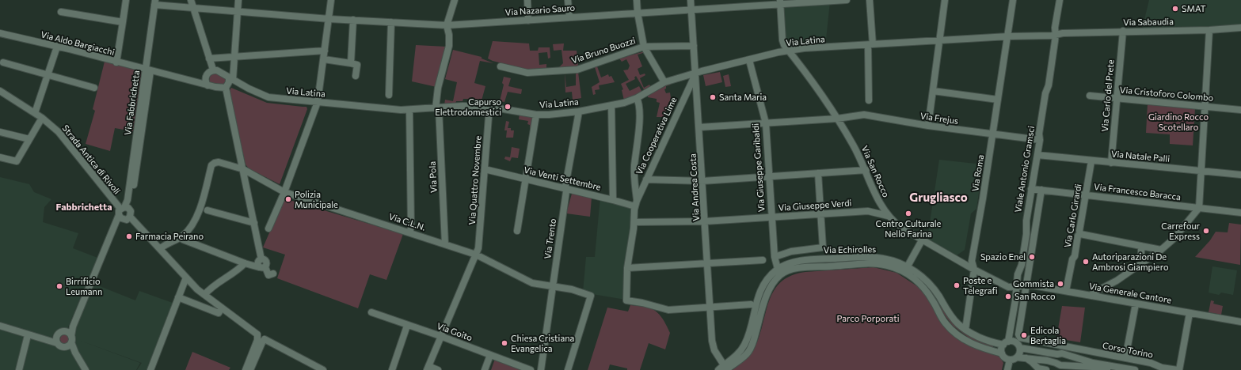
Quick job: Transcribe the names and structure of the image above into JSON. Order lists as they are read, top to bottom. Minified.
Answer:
{"streets":{"street":["Via Nazario Sauro","Via Sabaudia","Via Latina","Via Aldo Bargiacchi","Via Bruno Buozzi","Via Cristoforo Colombo","Via Carlo del Prete","Via Fabbrichetta","Via Frejus","Via Cooperativa Lime","Via Natale Palli","Strada Antica di Rivoli","Via Giuseppe Garibaldi","Viale Antonio Gramsci","Via San Rocco","Via Roma","Via Pola","Via Venti Settembre","Via Quattro Novembre","Via Andrea Costa","Via Francesco Baracca","Via Giuseppe Verdi","Via Carlo Girardi","Via C.L.N.","Via Trento","Via Echirolles","Via Generale Cantore","Via Goito","Corso Torino"]},"crossings":[["Via Nazario Sauro","Via Fabbrichetta"],["Via Nazario Sauro","Via San Rocco"],["Via Nazario Sauro","Via Pola"],["Via Nazario Sauro","Via Andrea Costa"],["Via Sabaudia","Via Latina"],["Via Sabaudia","Via Carlo del Prete"],["Via Sabaudia","Viale Antonio Gramsci"],["Via Latina","Via Cooperativa Lime"],["Via Latina","Via Giuseppe Garibaldi"],["Via Latina","Viale Antonio Gramsci"],["Via Latina","Via San Rocco"],["Via Latina","Via Roma"],["Via Latina","Via Pola"],["Via Latina","Via Quattro Novembre"],["Via Latina","Via Andrea Costa"],["Via Latina","Via Trento"],["Via Aldo Bargiacchi","Via Fabbrichetta"],["Via Bruno Buozzi","Via Andrea Costa"],["Via Cristoforo Colombo","Via Carlo del Prete"],["Via Carlo del Prete","Via Natale Palli"],["Via Fabbrichetta","Strada Antica di Rivoli"],["Via Frejus","Via Giuseppe Garibaldi"],["Via Frejus","Viale Antonio Gramsci"],["Via Frejus","Via San Rocco"],["Via Frejus","Via Roma"],["Via Frejus","Via Andrea Costa"],["Via Cooperativa Lime","Via Venti Settembre"],["Via Cooperativa Lime","Via Andrea Costa"],["Via Natale Palli","Viale Antonio Gramsci"],["Via Natale Palli","Via Carlo Girardi"],["Via Giuseppe Garibaldi","Via Giuseppe Verdi"],["Via Giuseppe Garibaldi","Via Echirolles"],["Viale Antonio Gramsci","Via San Rocco"],["Viale Antonio Gramsci","Via Francesco Baracca"],["Viale Antonio Gramsci","Via Echirolles"],["Viale Antonio Gramsci","Via Generale Cantore"],["Viale Antonio Gramsci","Corso Torino"],["Via San Rocco","Via Roma"],["Via San Rocco","Via Giuseppe Verdi"],["Via San Rocco","Via Generale Cantore"],["Via Roma","Via Echirolles"],["Via Pola","Via C.L.N."],["Via Venti Settembre","Via Quattro Novembre"],["Via Venti Settembre","Via Trento"],["Via Quattro Novembre","Via C.L.N."],["Via Andrea Costa","Via Giuseppe Verdi"],["Via Francesco Baracca","Via Carlo Girardi"],["Via Carlo Girardi","Via Generale Cantore"],["Via C.L.N.","Via Trento"],["Via Echirolles","Corso Torino"],["Via Generale Cantore","Corso Torino"]],"districts":["Grugliasco","Fabbrichetta"],"parks":["Giardino Rocco Scotellaro","Parco Porporati"],"places":["SMAT","Santa Maria","Capurso Elettrodomestici","Polizia Municipale","Centro Culturale Nello Farina","Carrefour Express","Farmacia Peirano","Spazio Enel","Autoriparazioni De Ambrosi Giampiero","Gommista","Poste e Telegrafi","Birrificio Leumann","San Rocco","Edicola Bertaglia","Chiesa Cristiana Evangelica"]}
